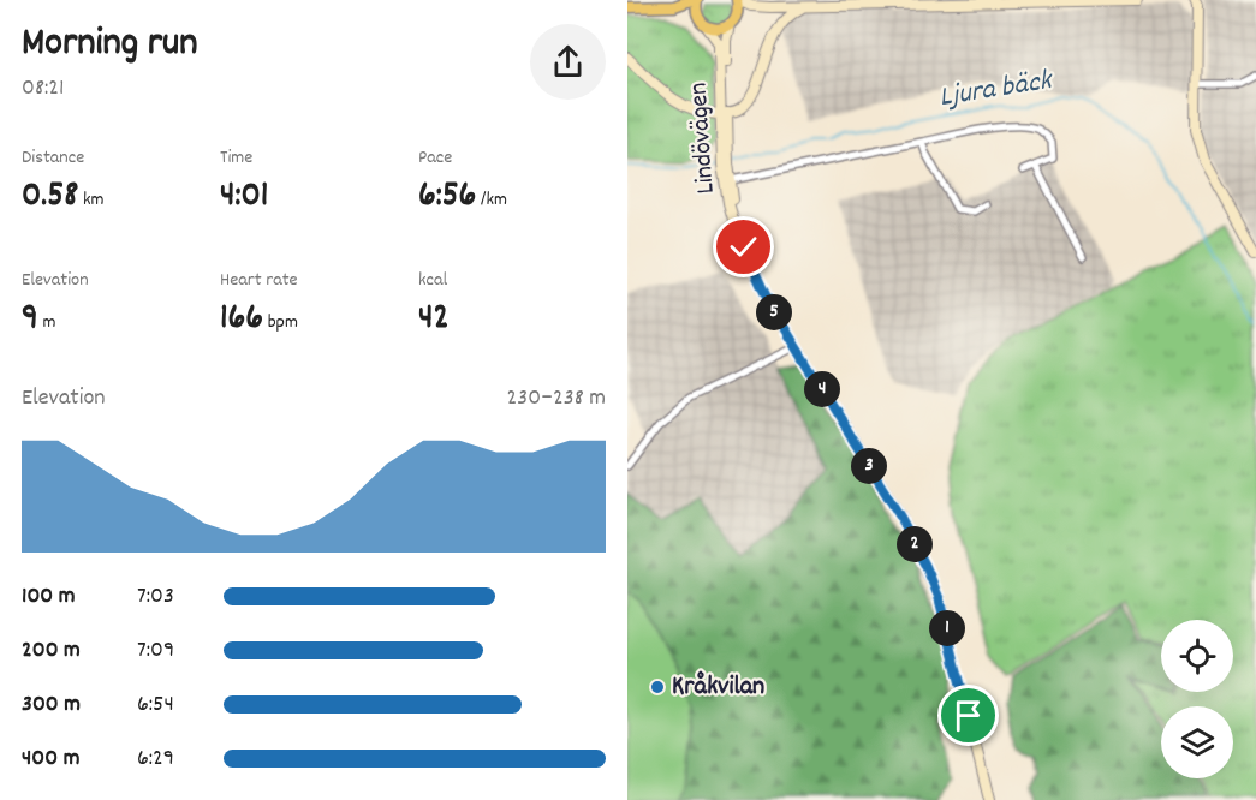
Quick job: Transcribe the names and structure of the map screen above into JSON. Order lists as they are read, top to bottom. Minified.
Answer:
{"streets":{"main road":["Lindövägen"]},"water":["Ljura bäck"],"places":["Kråkvilan"],"page":{"heading":["Morning run","08:21"],"stats":[["Distance","0.58 km"],["Time","4:01"],["Pace","6:56 /km"],["Elevation","9 m"],["Heart rate","166 bpm"],["kcal","42"]],"pins":["5","4","3","2","1"],"chart":["Elevation","230–238 m"],"list":[{"name":"100 m","note":"7:03"},{"name":"200 m","note":"7:09"},{"name":"300 m","note":"6:54"},{"name":"400 m","note":"6:29"}]}}
